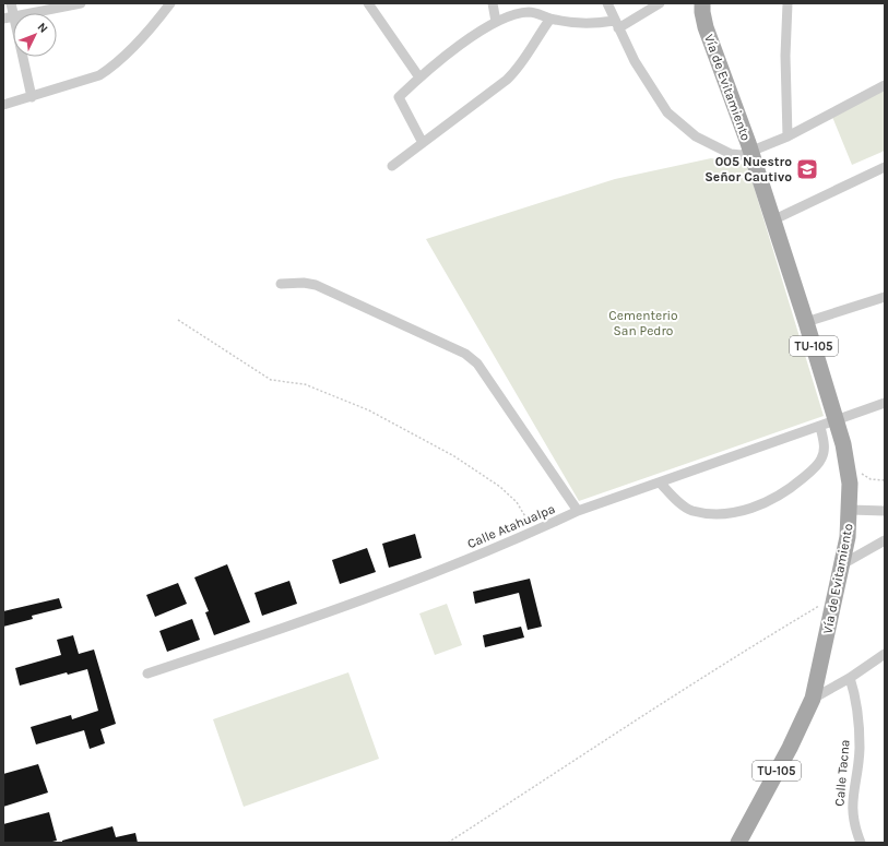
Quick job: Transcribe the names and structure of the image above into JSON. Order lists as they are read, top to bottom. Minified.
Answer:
{"streets":{"main road":["Vía de Evitamiento","TU-105"],"street":["Calle Atahualpa","Calle Tacna"]},"crossings":[["Vía de Evitamiento","Calle Atahualpa"]],"parks":["Cementerio San Pedro"],"places":{"school or university":["005 Nuestro Señor Cautivo"]},"north":"top right"}
